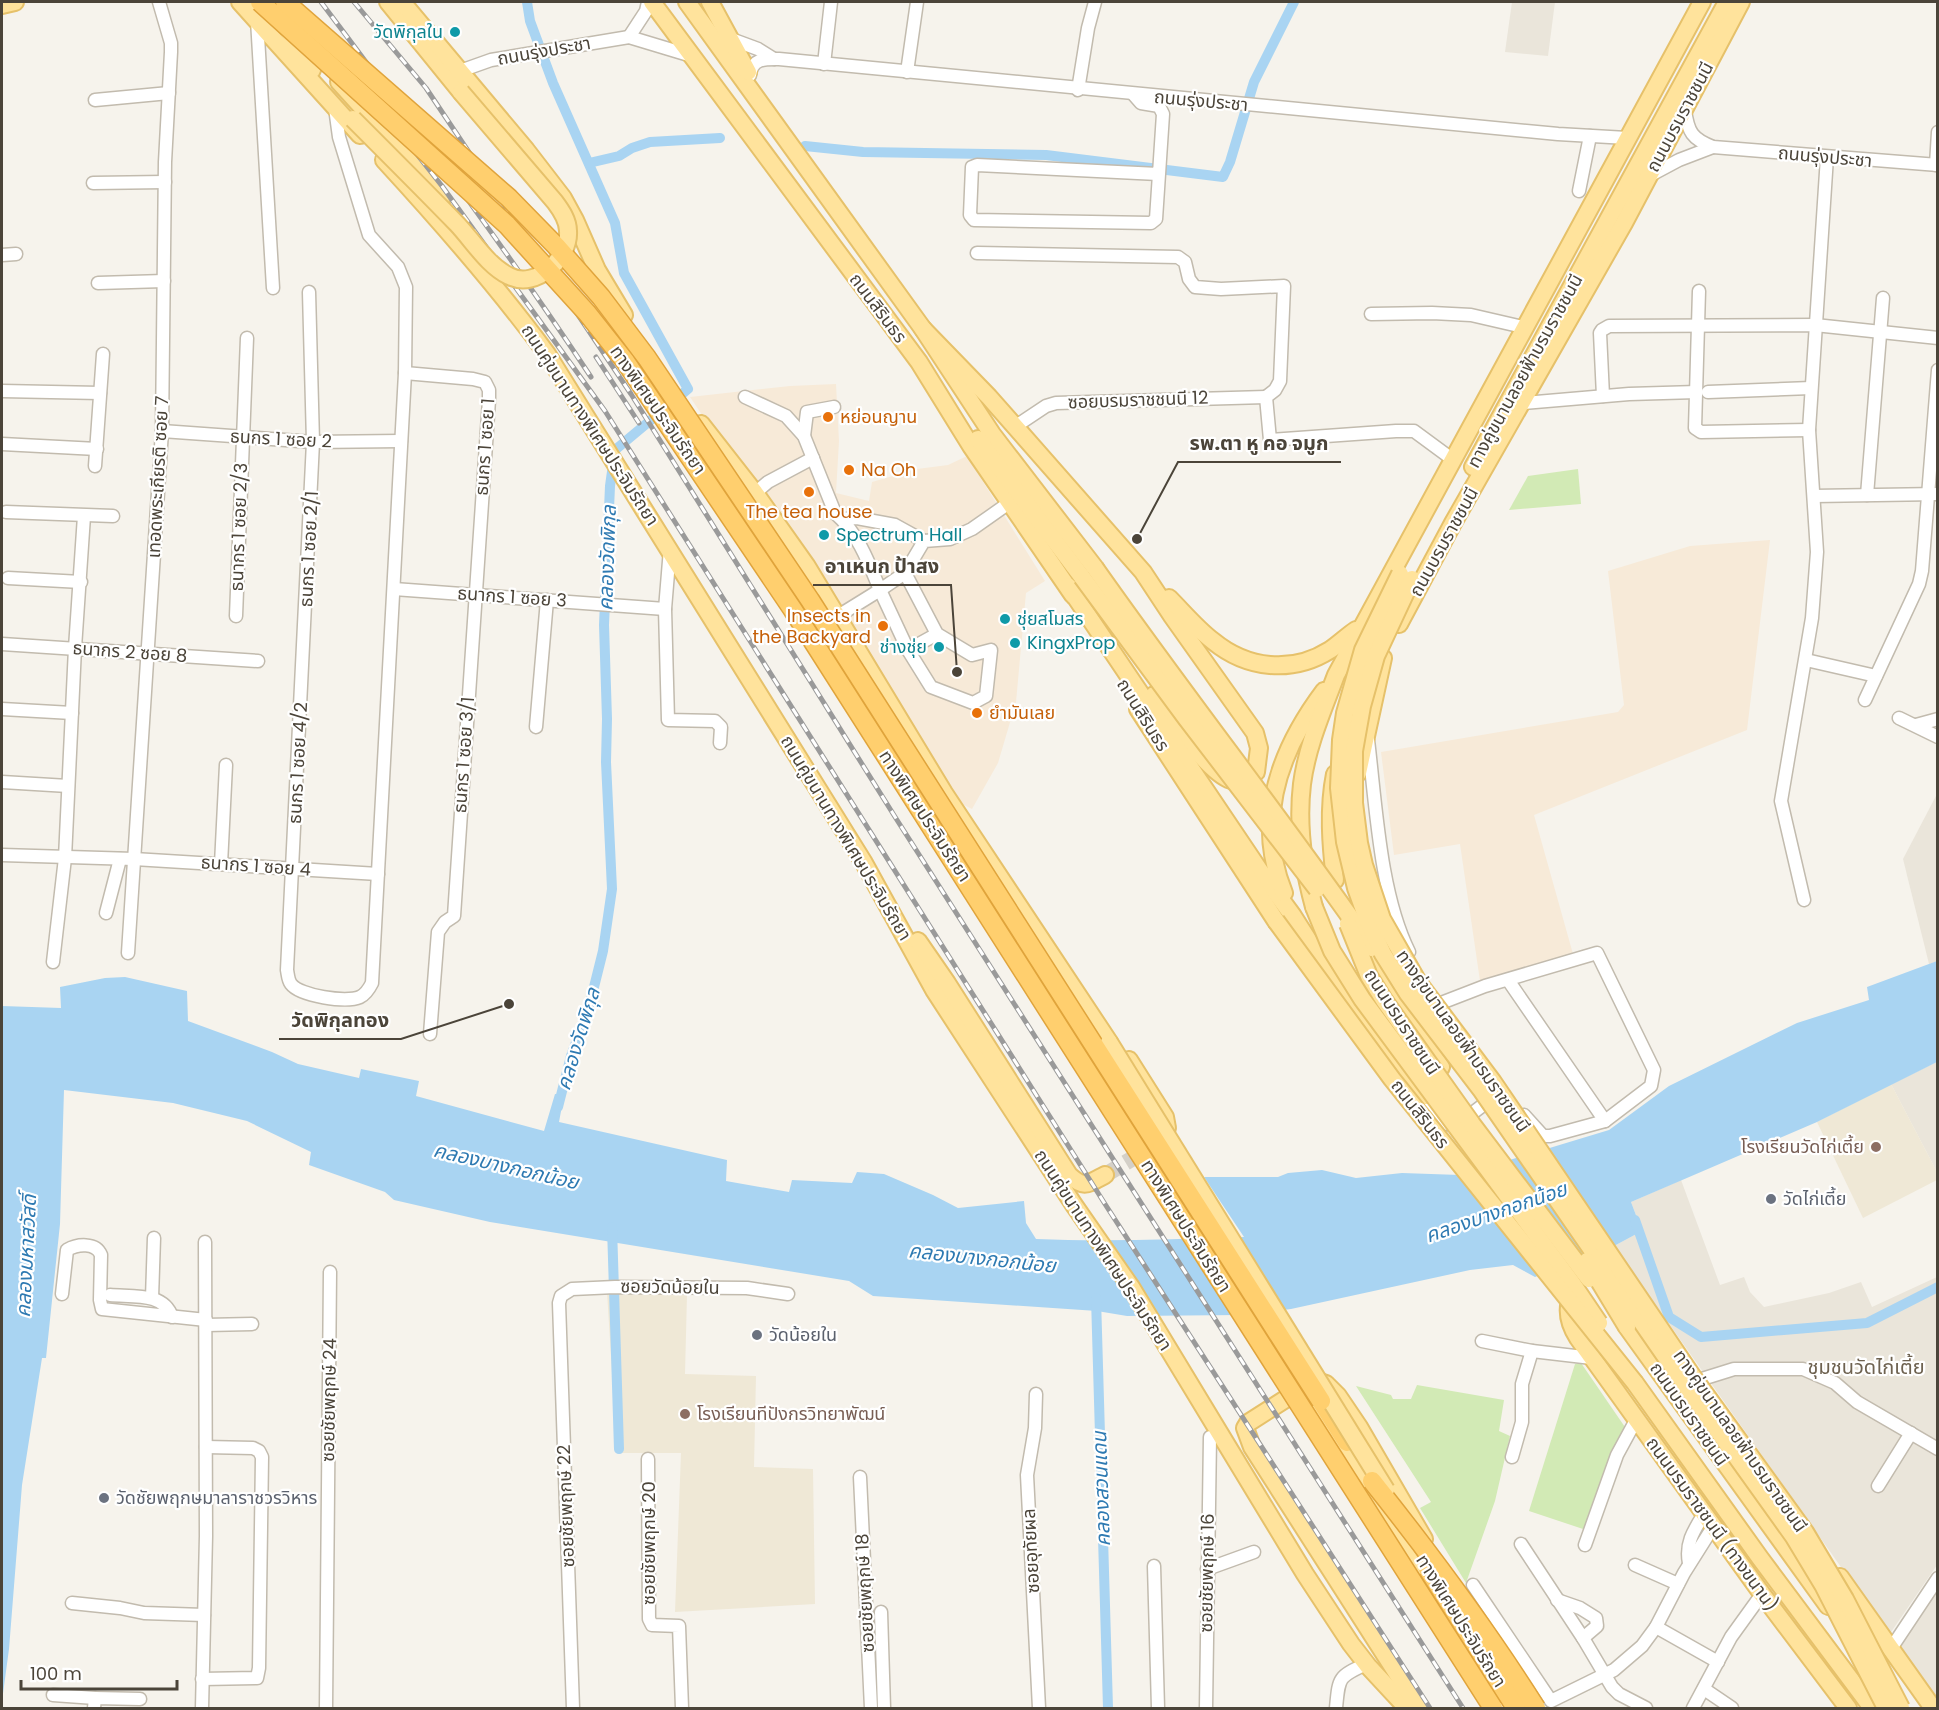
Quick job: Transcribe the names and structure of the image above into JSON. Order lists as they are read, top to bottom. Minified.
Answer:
{"streets":{"highway":["ทางพิเศษประจิมรัถยา"],"main road":["ถนนบรมราชชนนี","ถนนสิรินธร","ทางคู่ขนานลอยฟ้าบรมราชชนนี","ถนนคู่ขนานทางพิเศษประจิมรัถยา","ถนนบรมราชชนนี (ทางขนาน)"],"street":["ถนนรุ่งประชา","ซอยบรมราชชนนี 12","ธนกร 1 ซอย 2","ธนกร 1 ซอย 1","เทอดพระเกียรติ ซอย 7","ธนากร 1 ซอย 2/3","ธนกร 1 ซอย 2/1","ธนากร 1 ซอย 3","ธนากร 2 ซอย 8","ธนกร 1 ซอย 3/1","ธนกร 1 ซอย 4/2","ธนากร 1 ซอย 4","ซอยวัดน้อยใน","ซอยชัยพฤกษ์ 24","ซอยชัยพฤกษ์ 22","ซอยชัยพฤกษ์ 20","ซอยอุทัยผล","ซอยชัยพฤกษ์ 16","ซอยชัยพฤกษ์ 18"]},"crossings":[["ถนนรุ่งประชา","ถนนบรมราชชนนี"],["ถนนรุ่งประชา","ถนนสิรินธร"],["ถนนบรมราชชนนี","ถนนสิรินธร"],["ถนนบรมราชชนนี","ทางคู่ขนานลอยฟ้าบรมราชชนนี"],["ธนกร 1 ซอย 2","เทอดพระเกียรติ ซอย 7"],["ธนกร 1 ซอย 2","ธนากร 1 ซอย 2/3"],["ธนกร 1 ซอย 2","ธนกร 1 ซอย 2/1"],["ธนกร 1 ซอย 1","ธนากร 1 ซอย 3"],["ธนกร 1 ซอย 1","ธนกร 1 ซอย 3/1"],["เทอดพระเกียรติ ซอย 7","ธนากร 2 ซอย 8"],["เทอดพระเกียรติ ซอย 7","ธนากร 1 ซอย 4"],["ธนกร 1 ซอย 2/1","ธนกร 1 ซอย 4/2"],["ธนากร 1 ซอย 3","ธนกร 1 ซอย 3/1"],["ธนกร 1 ซอย 4/2","ธนากร 1 ซอย 4"],["ซอยวัดน้อยใน","ซอยชัยพฤกษ์ 22"]],"districts":["ชุมชนวัดไก่เตี้ย"],"water":["คลองวัดพิกุล","คลองบางกอกน้อย","คลองมหาสวัสดิ์","คลองสวนแดน"],"places":["วัดพิกุลใน","หย่อนญาน","Na Oh","The tea house","Spectrum Hall","รพ.ตา หู คอ จมูก","ชุ่ยสโมสร","Insects in the Backyard","KingxProp","ช่างชุ่ย","อาเหนก ป้าสง","ยำมันเลย","วัดพิกุลทอง","โรงเรียนวัดไก่เตี้ย","วัดไก่เตี้ย","วัดน้อยใน","โรงเรียนทีปังกรวิทยาพัฒน์","วัดชัยพฤกษมาลาราชวรวิหาร"],"scale_bar":"100 m"}
